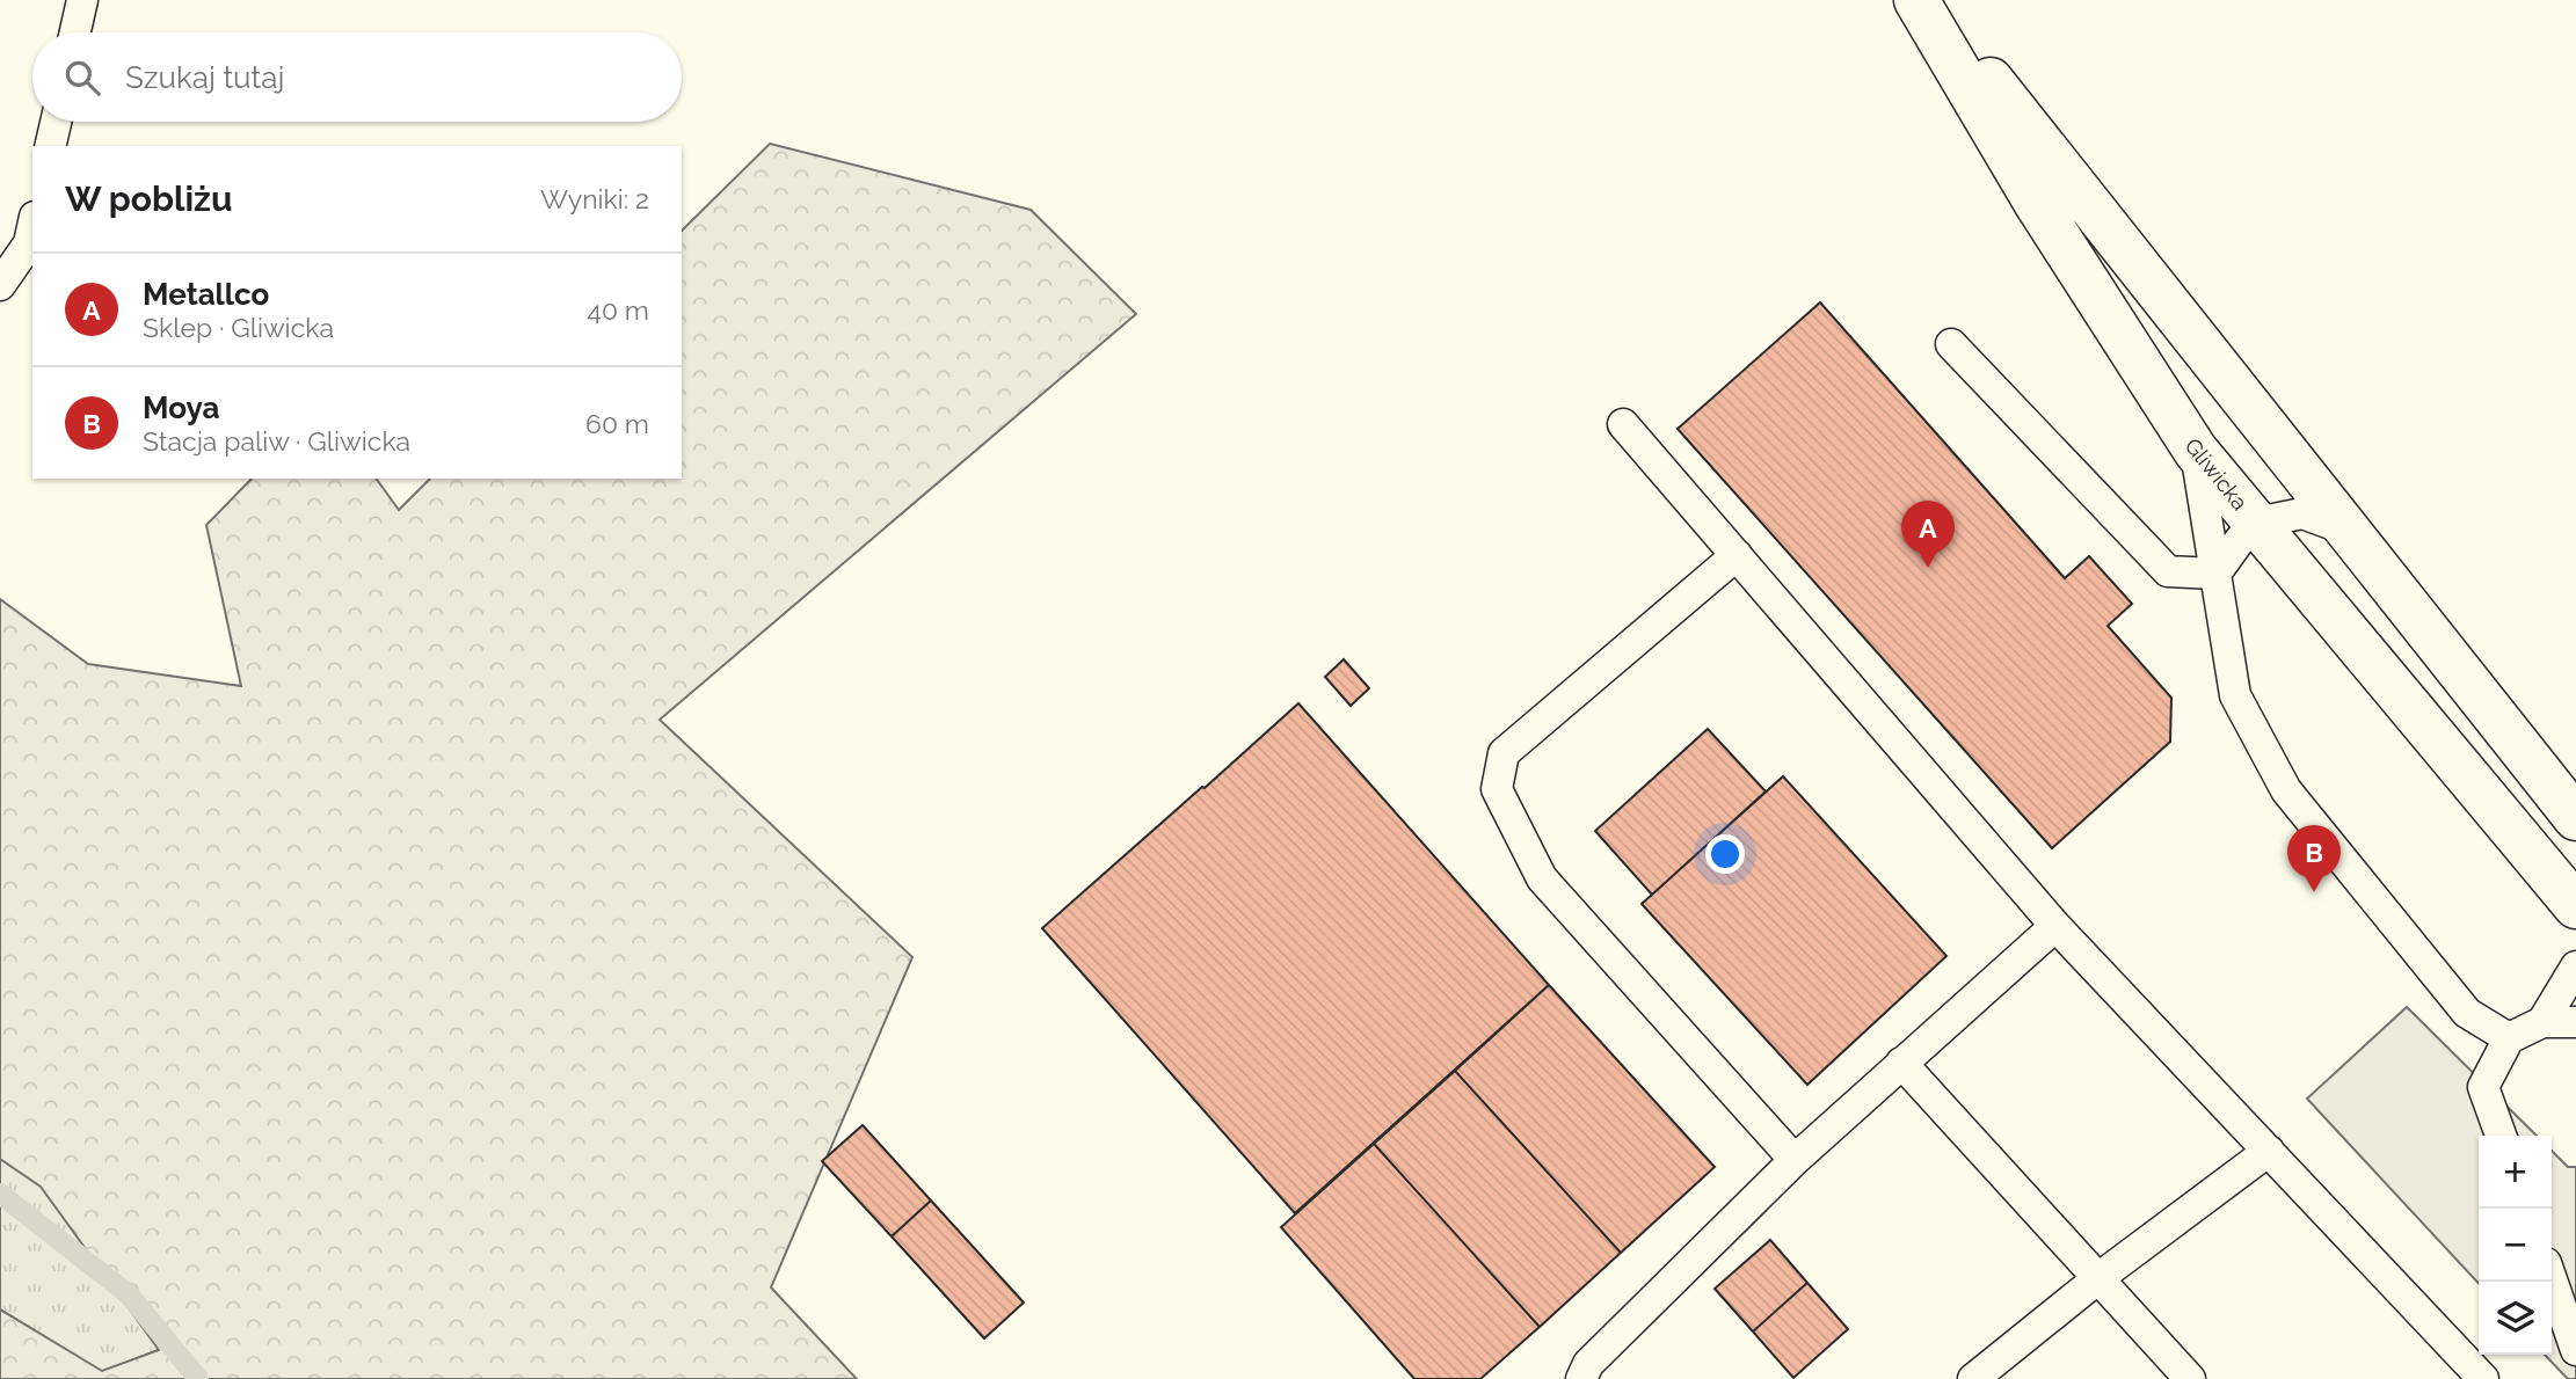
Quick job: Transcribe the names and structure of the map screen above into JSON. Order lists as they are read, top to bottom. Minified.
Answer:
{"streets":{"street":["Gliwicka"]},"page":{"search":"Szukaj tutaj","heading":["W pobliżu","Wyniki: 2"],"list":[{"mark":"A","name":"Metallco","note":"Sklep · Gliwicka","value":"40 m"},{"mark":"B","name":"Moya","note":"Stacja paliw · Gliwicka","value":"60 m"}],"pins":["A","B"],"map_buttons":["+","−"]}}
